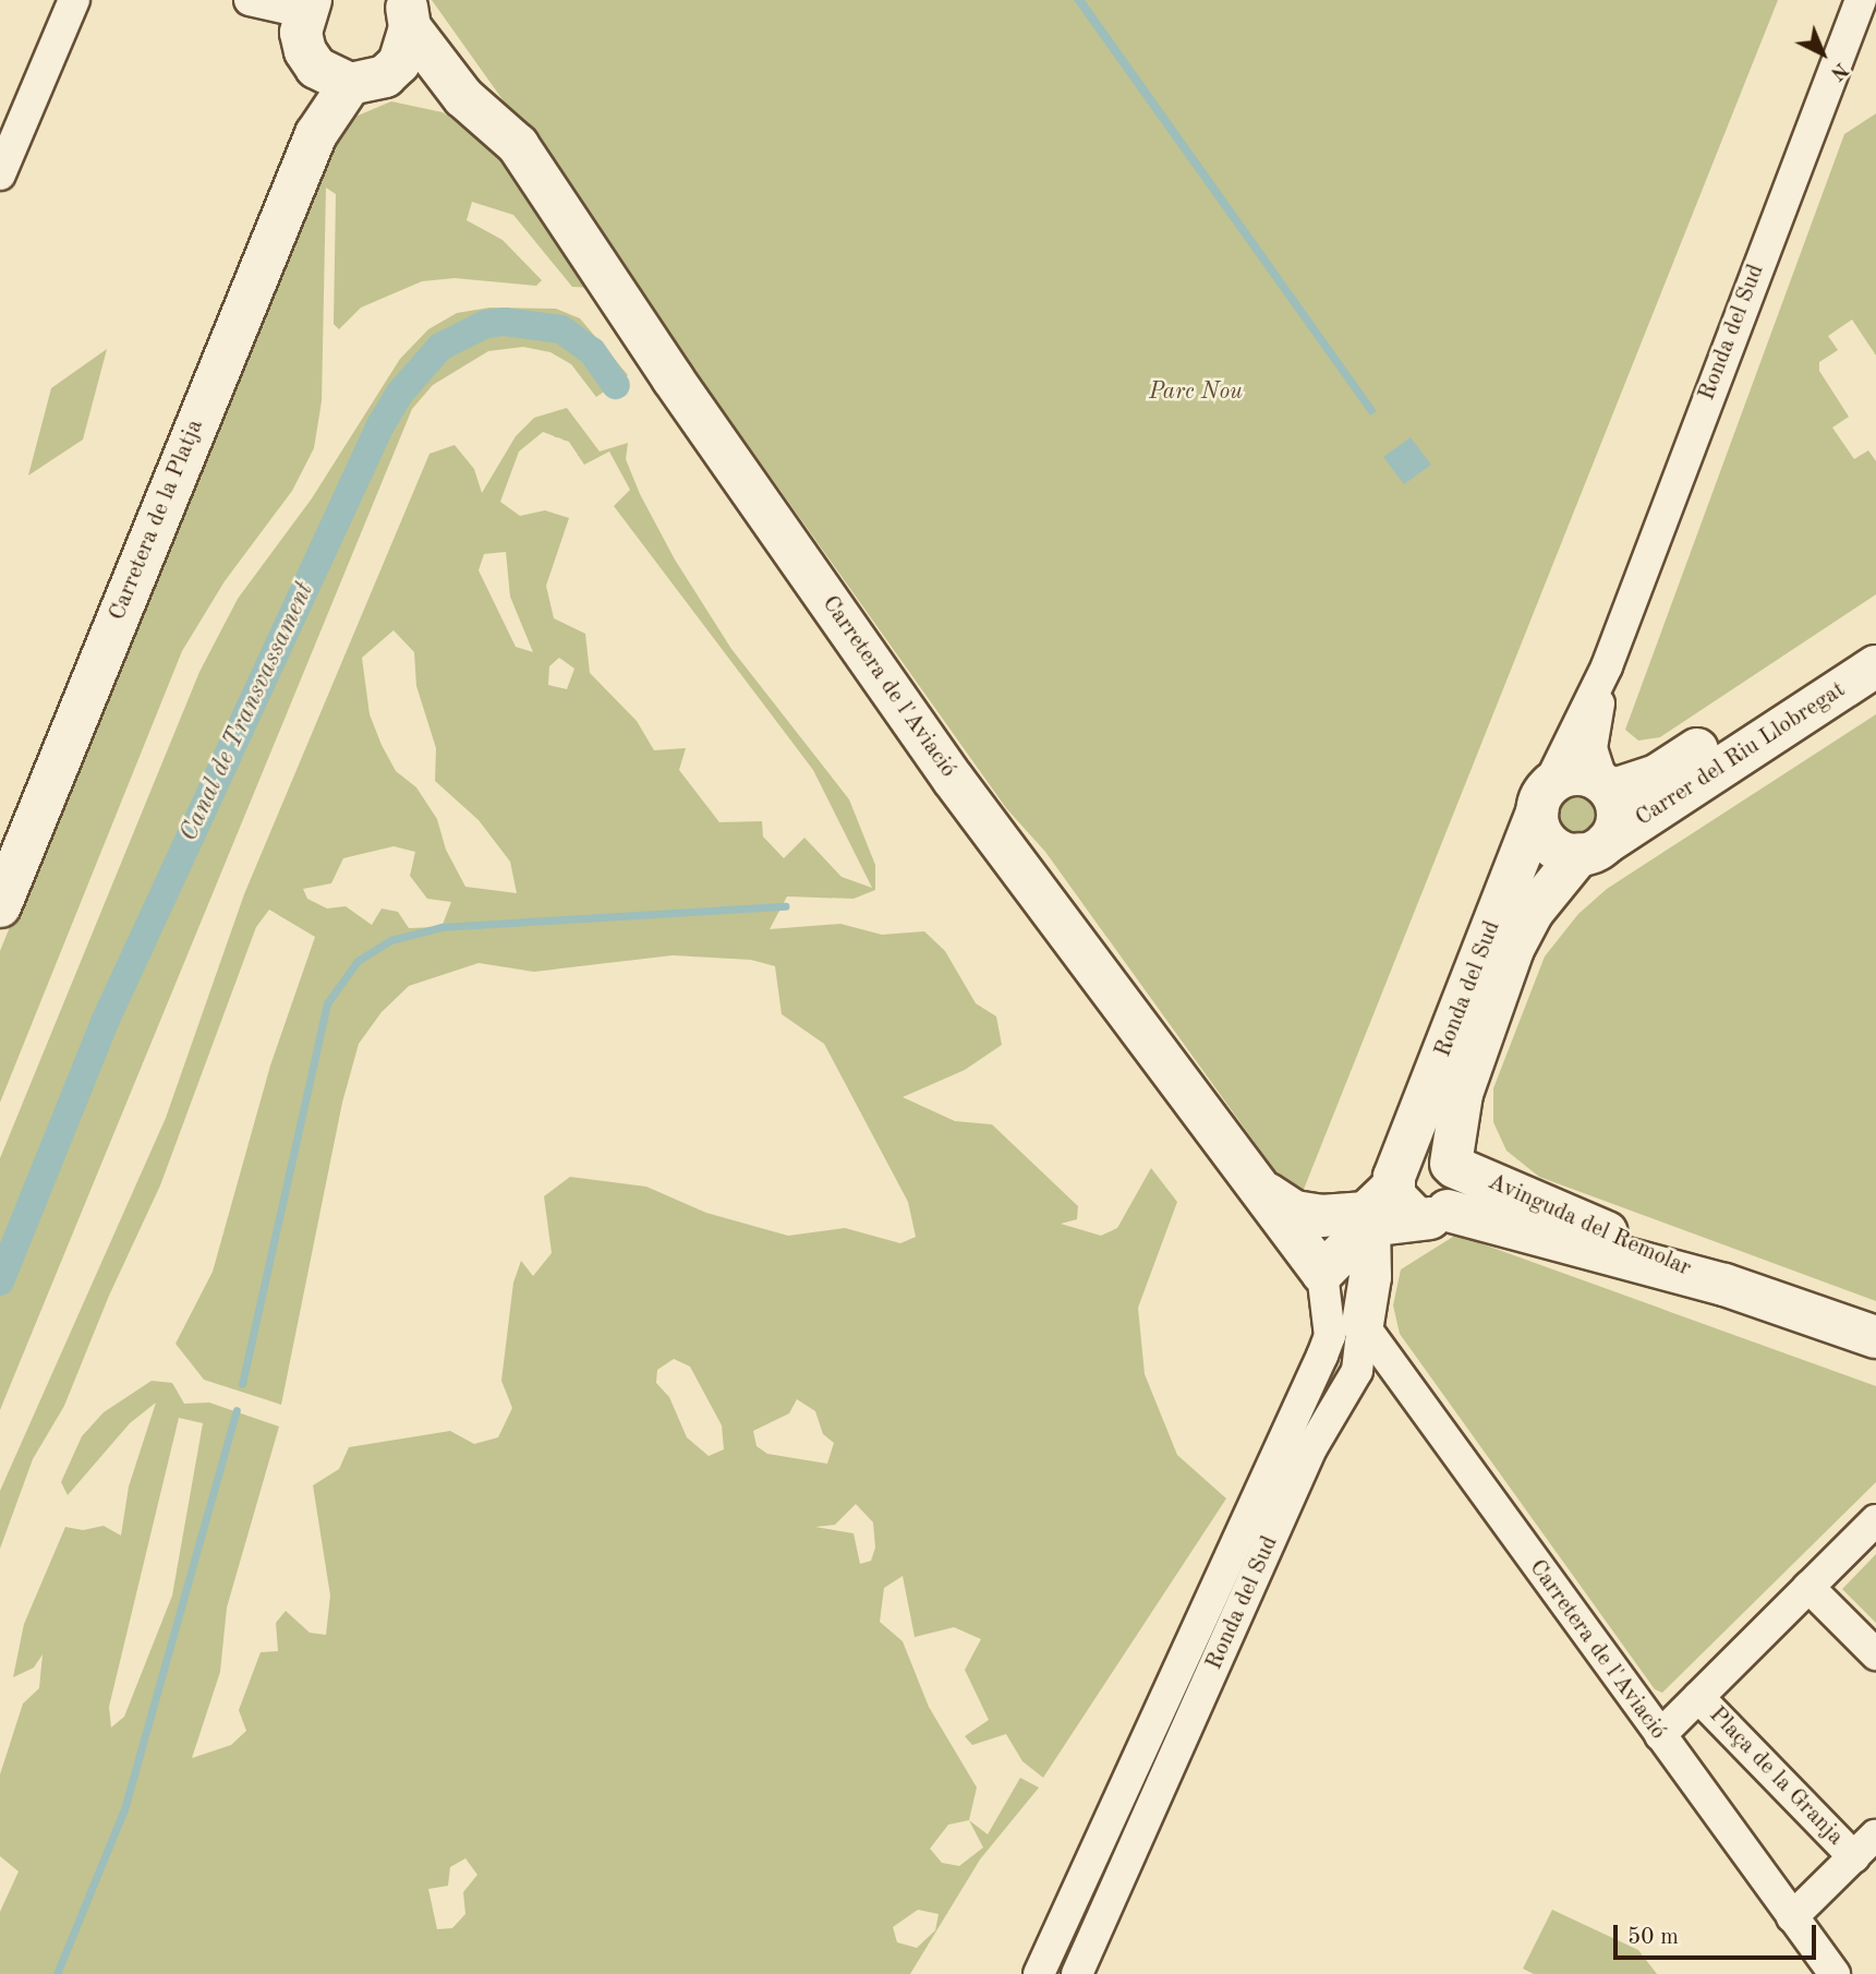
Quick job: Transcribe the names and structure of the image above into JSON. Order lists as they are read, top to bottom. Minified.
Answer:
{"streets":{"street":["Ronda del Sud","Carretera de la Platja","Carretera de l'Aviació","Carrer del Riu Llobregat","Avinguda del Remolar","Plaça de la Granja"]},"crossings":[["Ronda del Sud","Carretera de l'Aviació"],["Ronda del Sud","Carrer del Riu Llobregat"],["Ronda del Sud","Avinguda del Remolar"],["Carretera de l'Aviació","Plaça de la Granja"]],"water":["Canal de Transvassament"],"parks":["Parc Nou"],"scale_bar":"50 m","north":"bottom right"}
